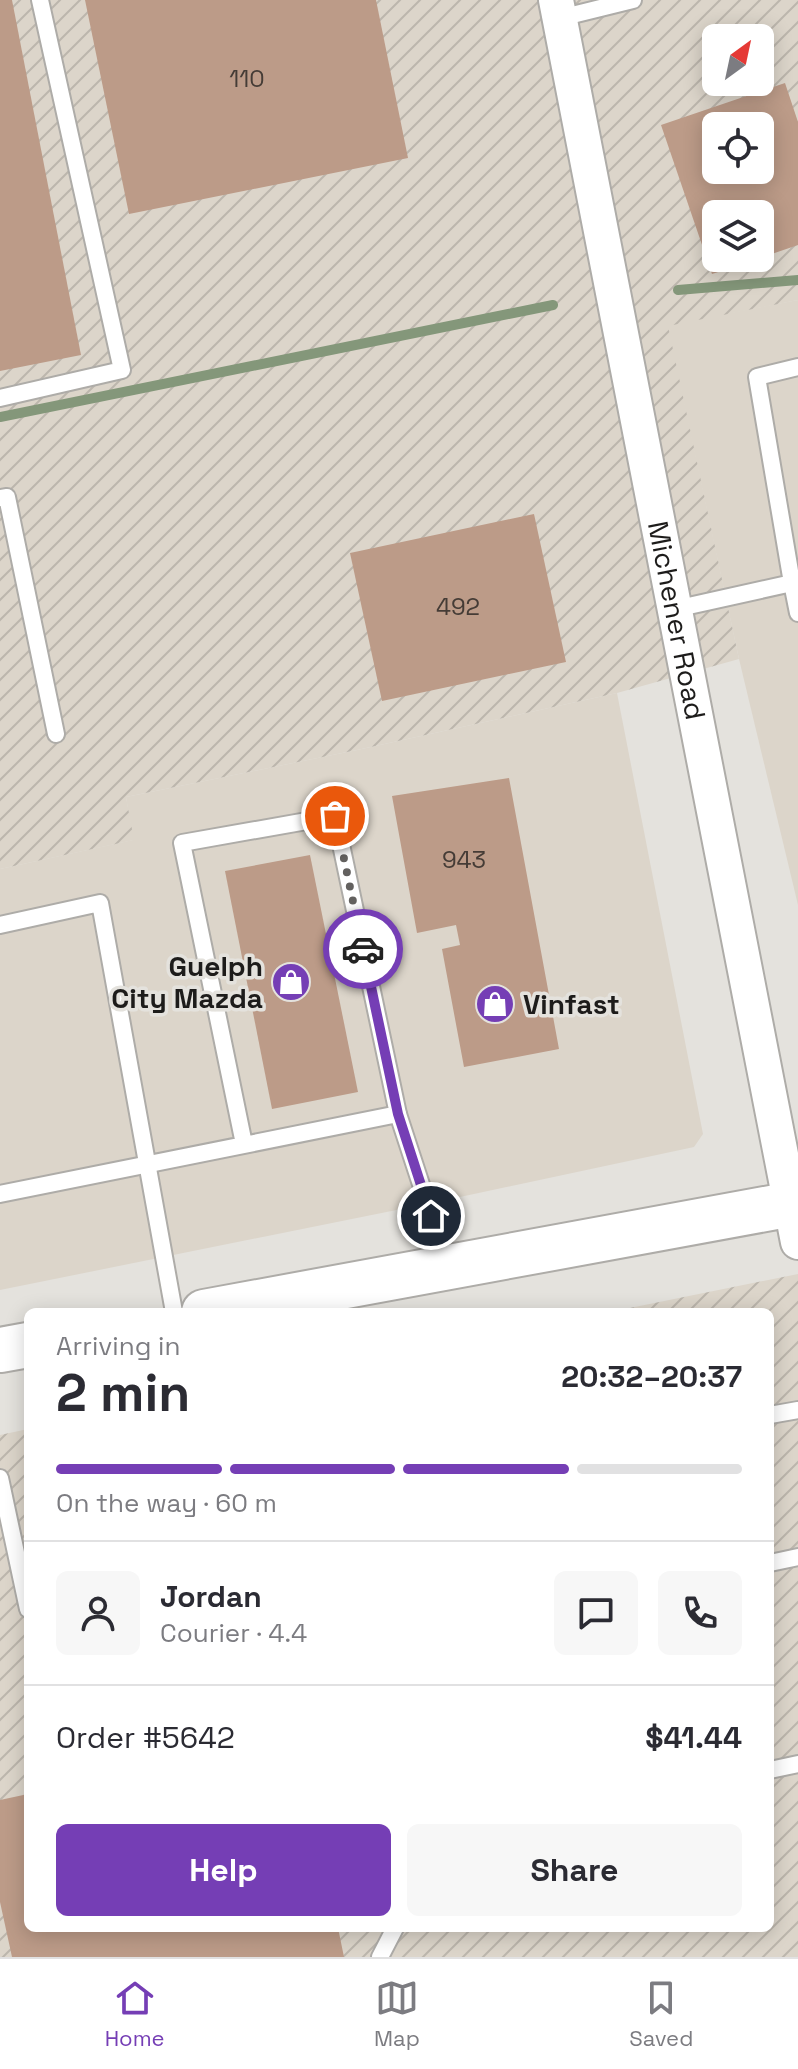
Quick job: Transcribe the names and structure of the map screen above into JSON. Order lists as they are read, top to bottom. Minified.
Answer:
{"streets":{"street":["Michener Road"]},"places":{"shop":["Guelph City Mazda","Vinfast"]},"house_numbers":["110","492","943"],"north":"top right","page":{"heading":["2 min","Arriving in","20:32–20:37"],"panel":["Jordan","Courier · 4.4","Order #5642","$41.44"],"bar":"On the way · 60 m","buttons":["Help","Share"],"tabs":["Home","Map","Saved"]}}
